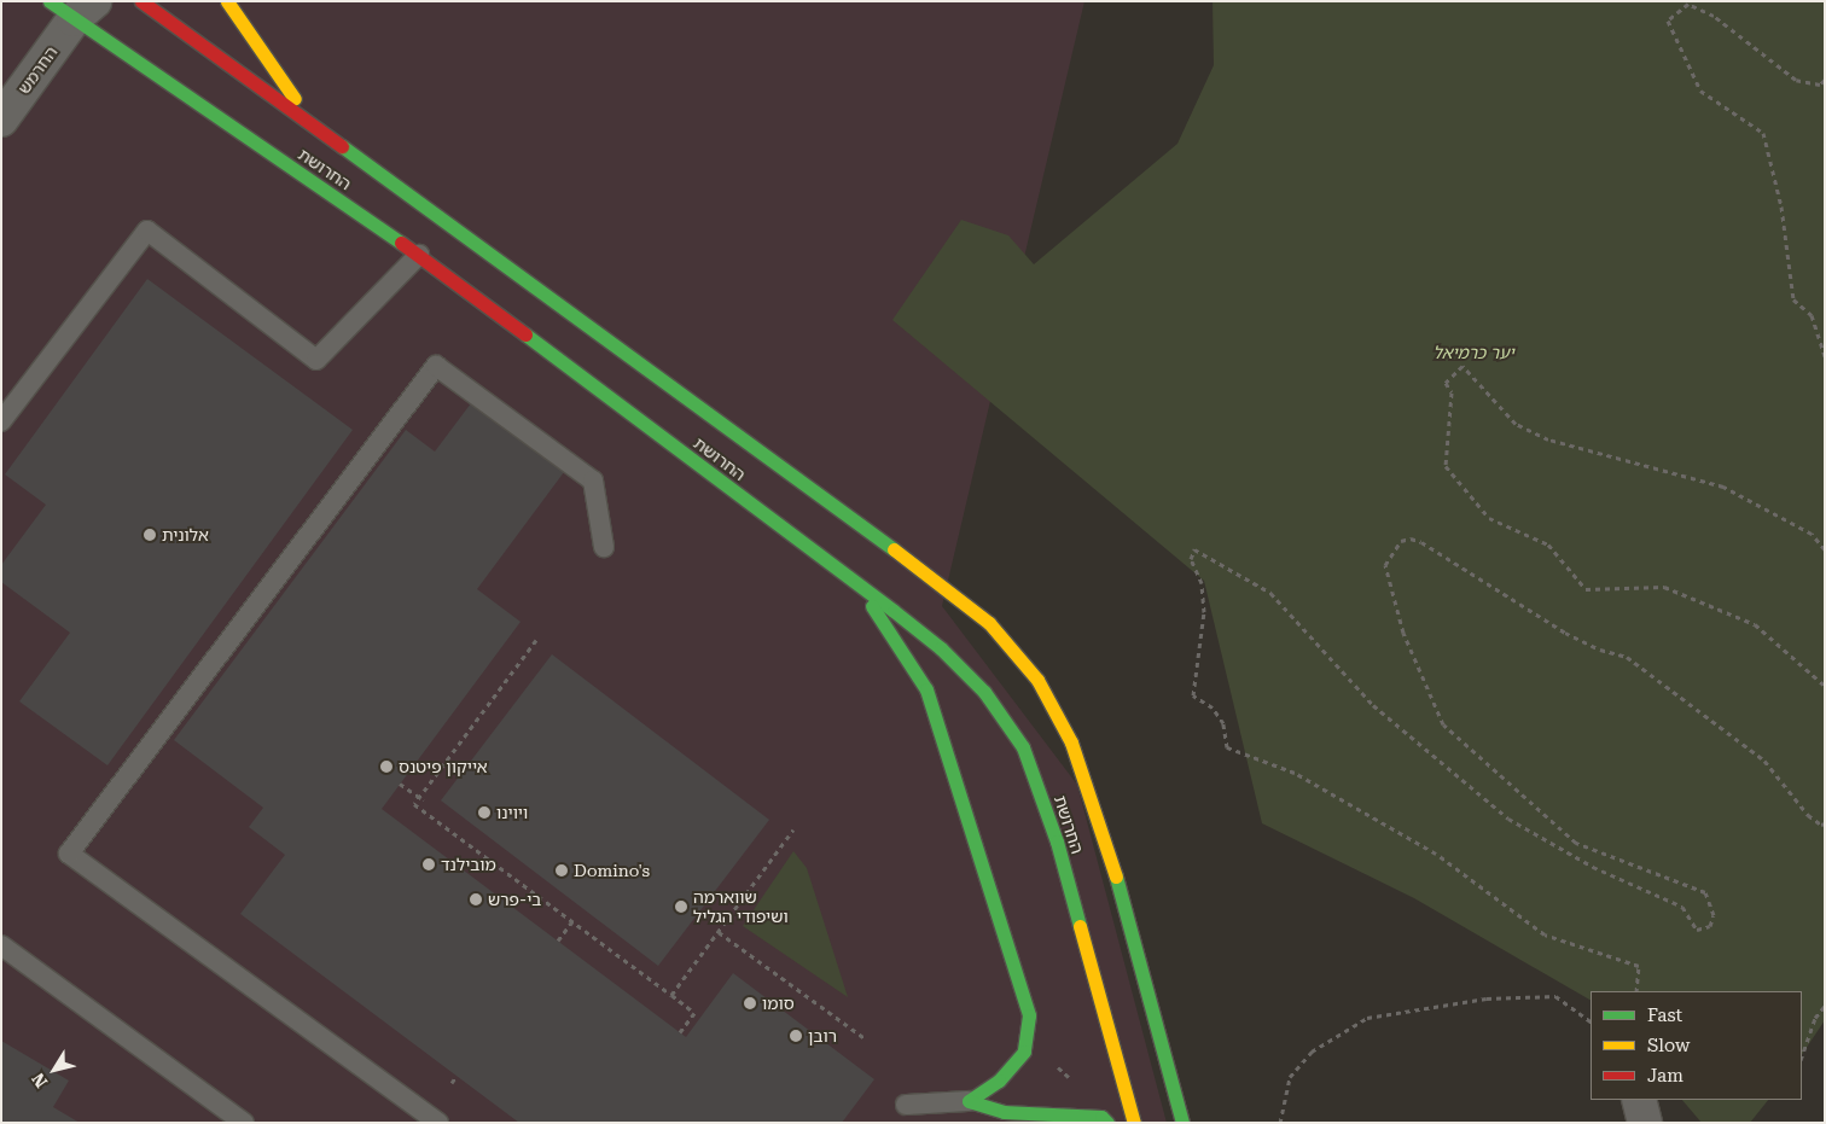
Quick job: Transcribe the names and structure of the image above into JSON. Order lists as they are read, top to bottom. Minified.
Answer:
{"streets":{"street":["החרמש","החרושת"]},"crossings":[["החרמש","החרושת"]],"parks":["יער כרמיאל"],"places":["אלונית","אייקון פיטנס","ויוינו","מובילנד","Domino's","בי-פרש","שווארמה ושיפודי הגליל","סומו","רובן"],"legend":["Fast","Slow","Jam"],"north":"bottom left"}
